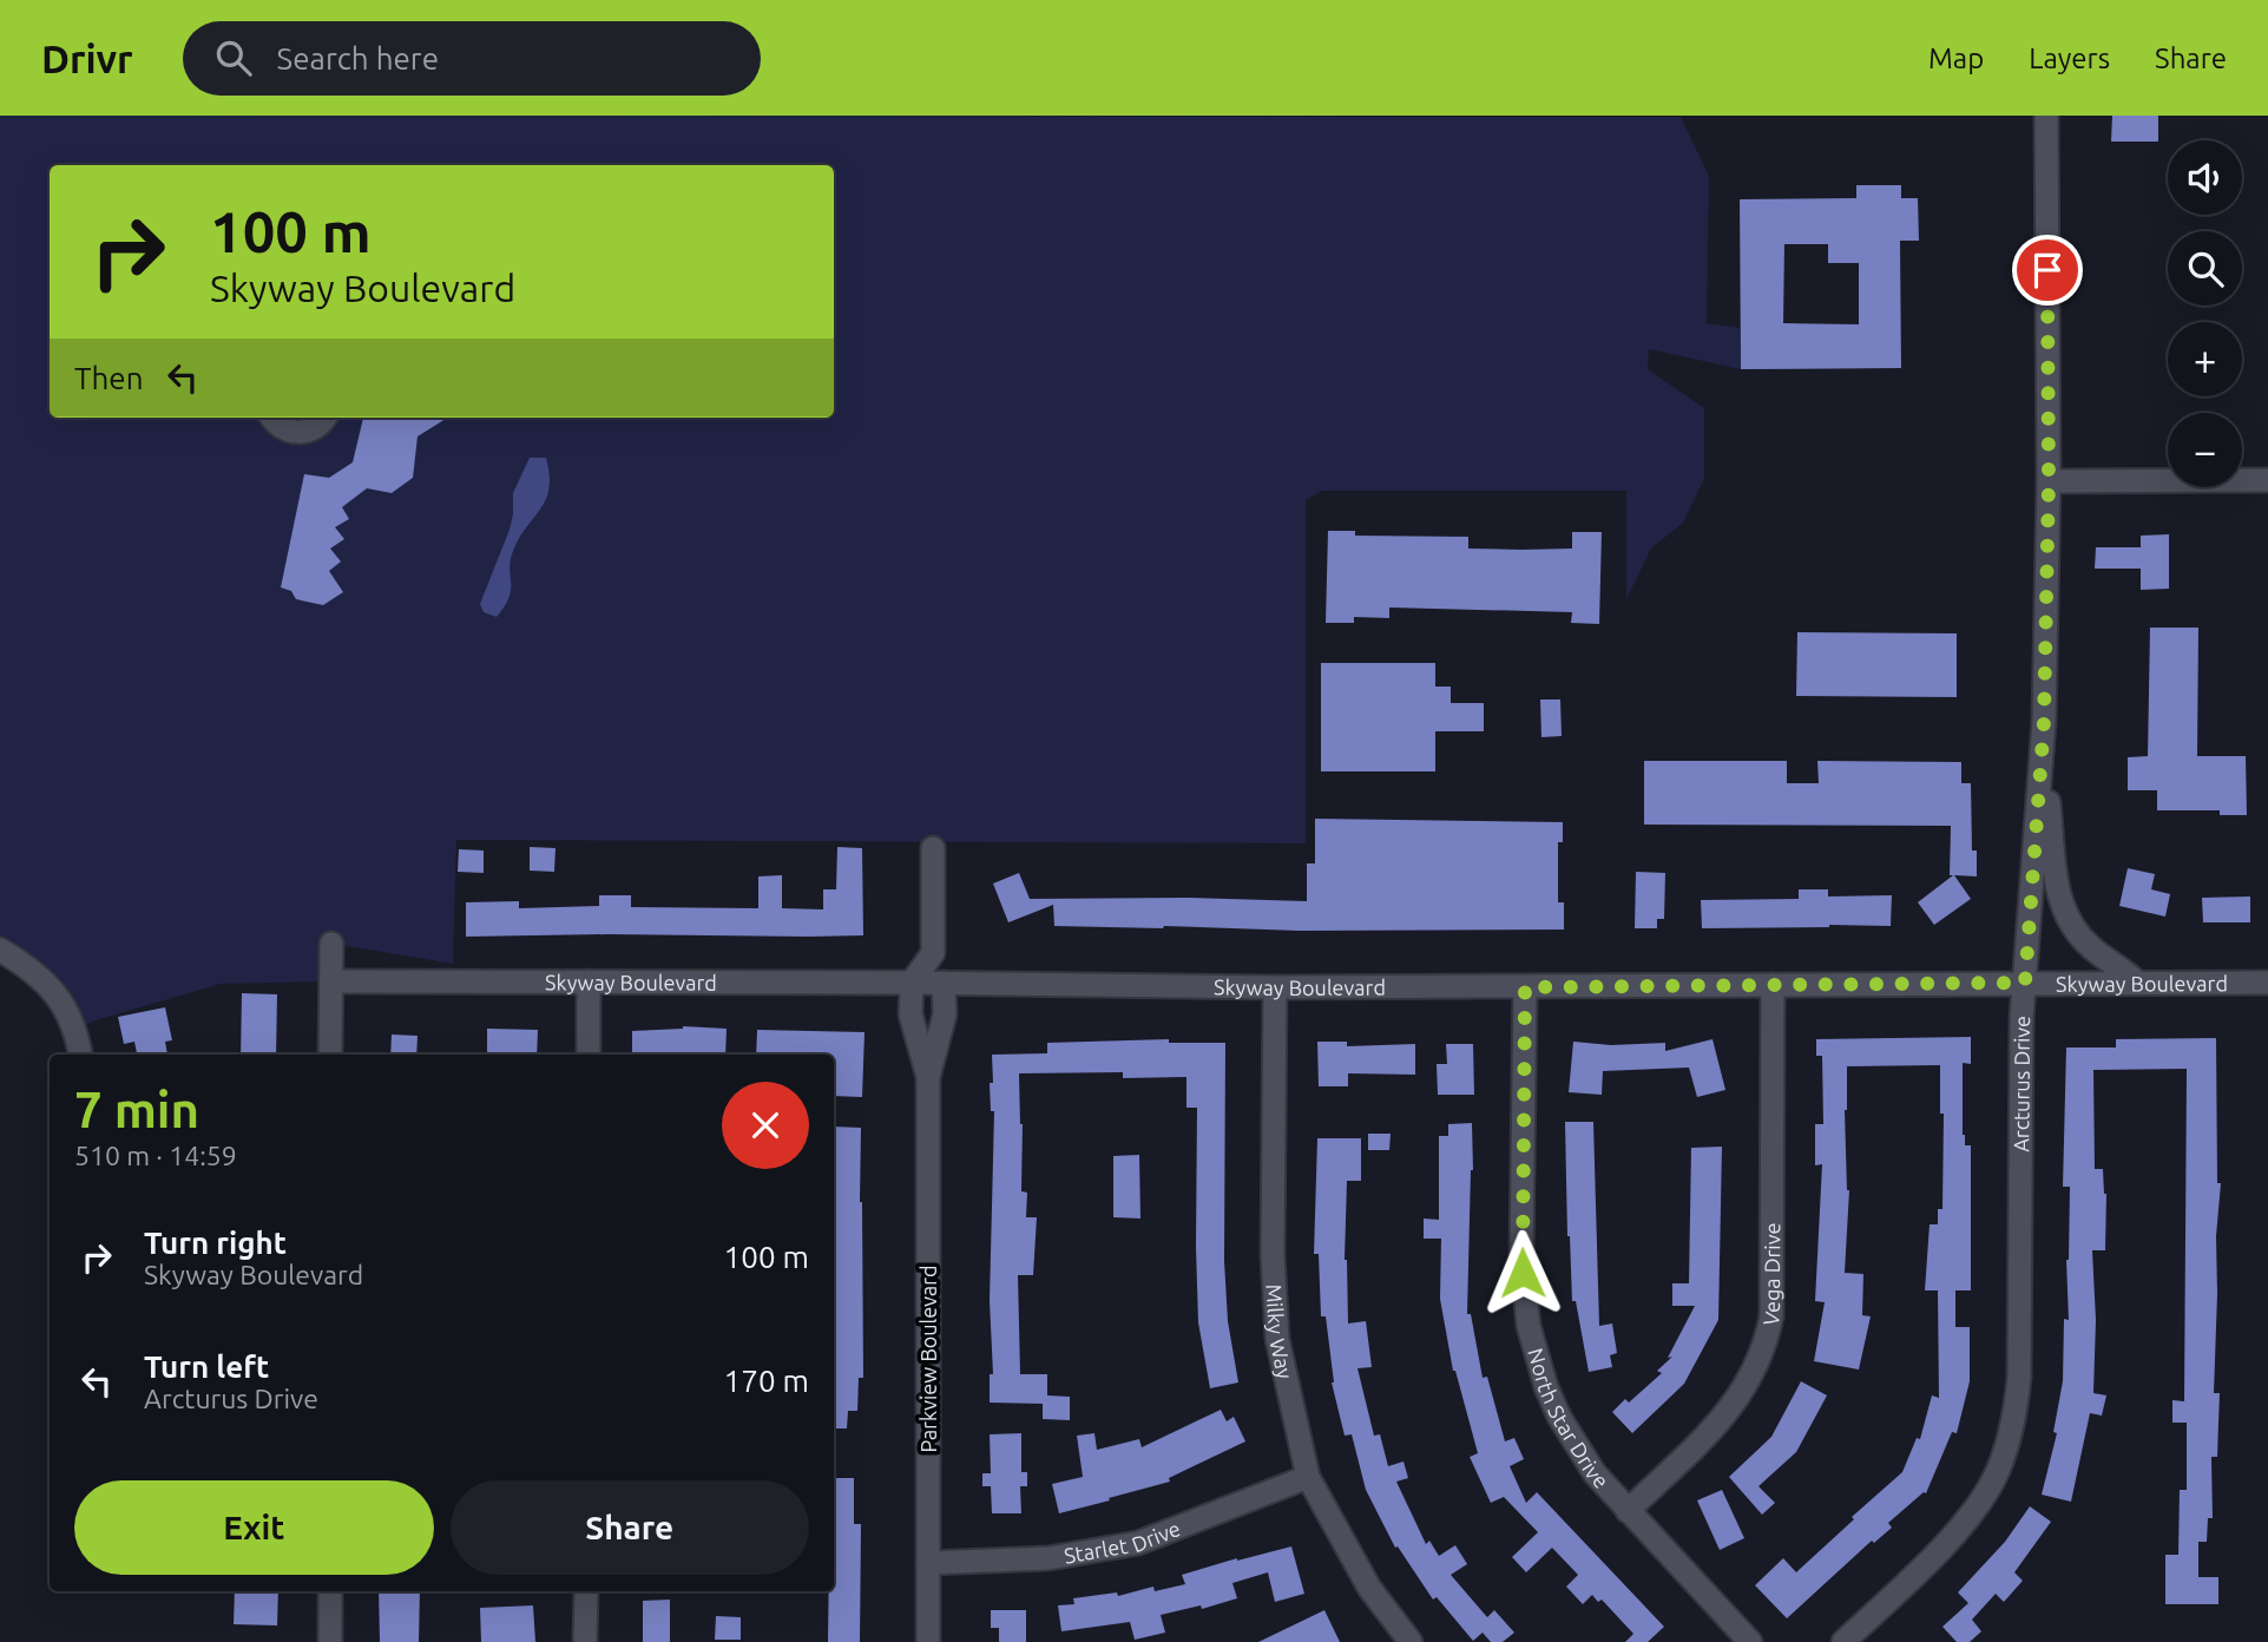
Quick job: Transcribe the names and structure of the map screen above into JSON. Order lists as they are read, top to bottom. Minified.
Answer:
{"streets":{"street":["Skyway Boulevard","Arcturus Drive","Vega Drive","Milky Way","Parkview Boulevard","North Star Drive","Starlet Drive"]},"crossings":[["Skyway Boulevard","Arcturus Drive"],["Skyway Boulevard","Vega Drive"],["Skyway Boulevard","Milky Way"],["Skyway Boulevard","Parkview Boulevard"],["Skyway Boulevard","North Star Drive"],["Vega Drive","North Star Drive"],["Milky Way","Starlet Drive"],["Parkview Boulevard","Starlet Drive"]],"page":{"header":"Drivr","search":"Search here","nav":["Map","Layers","Share"],"map_buttons":["+","−"],"turn":["100 m","Skyway Boulevard"],"then":"Then","heading":["7 min","510 m · 14:59"],"list":[{"name":"Turn right","note":"Skyway Boulevard","value":"100 m"},{"name":"Turn left","note":"Arcturus Drive","value":"170 m"}],"buttons":["Exit","Share"]}}
